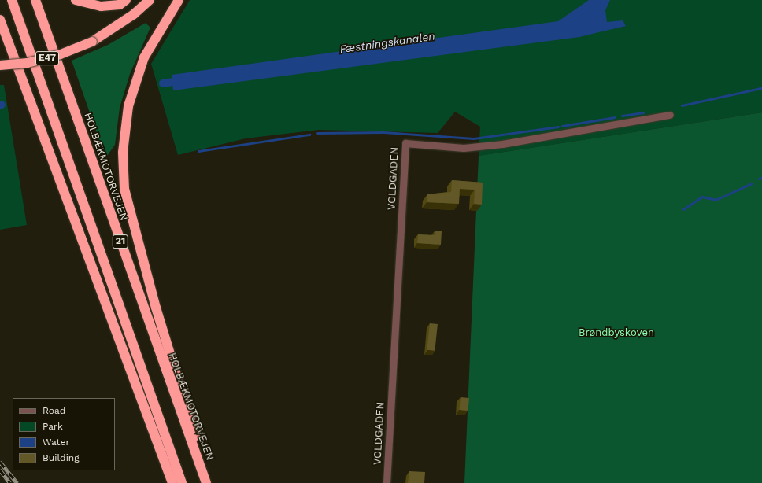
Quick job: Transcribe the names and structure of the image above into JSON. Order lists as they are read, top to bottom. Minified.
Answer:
{"streets":{"highway":["E47","HOLBÆKMOTORVEJEN","21"],"street":["VOLDGADEN"]},"water":["Fæstningskanalen"],"parks":["Brøndbyskoven"],"legend":["Road","Park","Water","Building"]}
